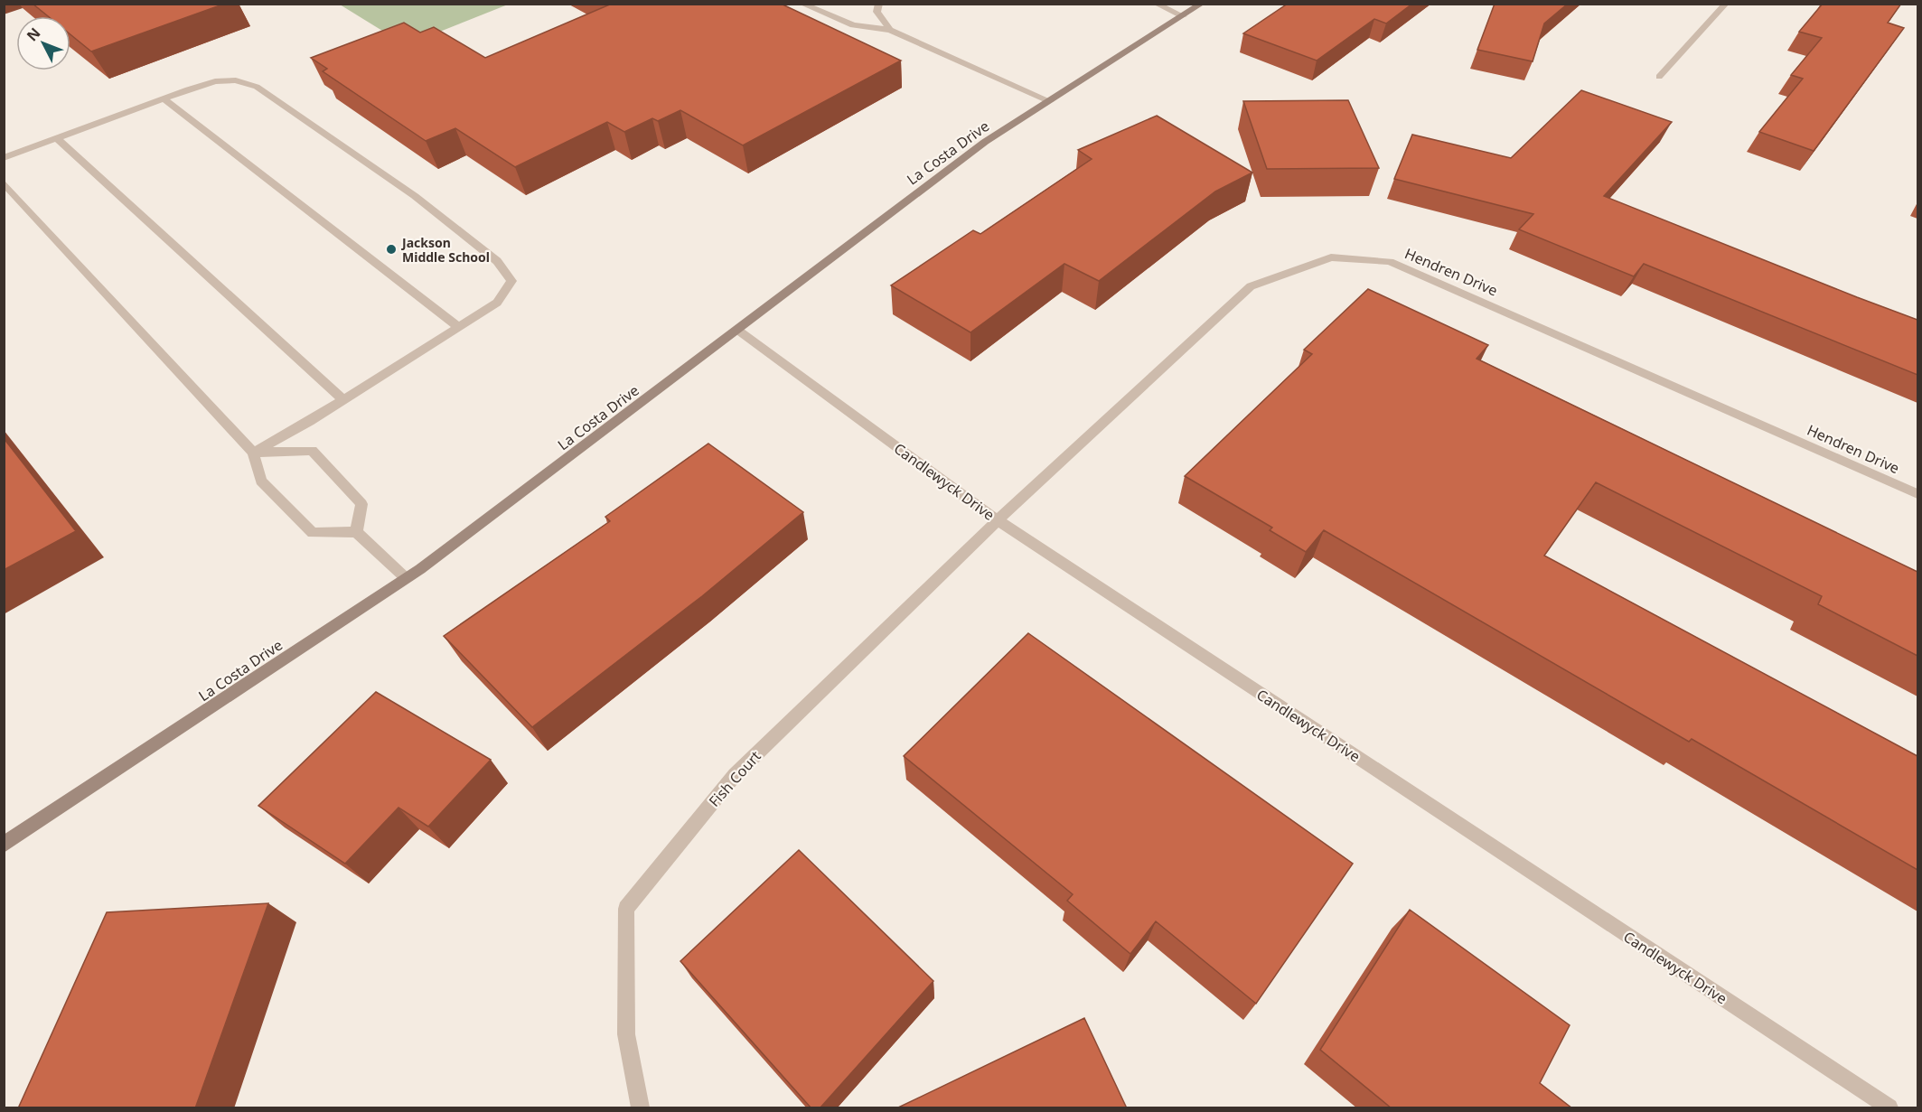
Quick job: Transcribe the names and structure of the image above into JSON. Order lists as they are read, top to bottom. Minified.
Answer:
{"streets":{"street":["La Costa Drive","Hendren Drive","Candlewyck Drive","Fish Court"]},"crossings":[["La Costa Drive","Candlewyck Drive"],["Hendren Drive","Candlewyck Drive"],["Hendren Drive","Fish Court"],["Candlewyck Drive","Fish Court"]],"places":["Jackson Middle School"],"north":"top left"}
